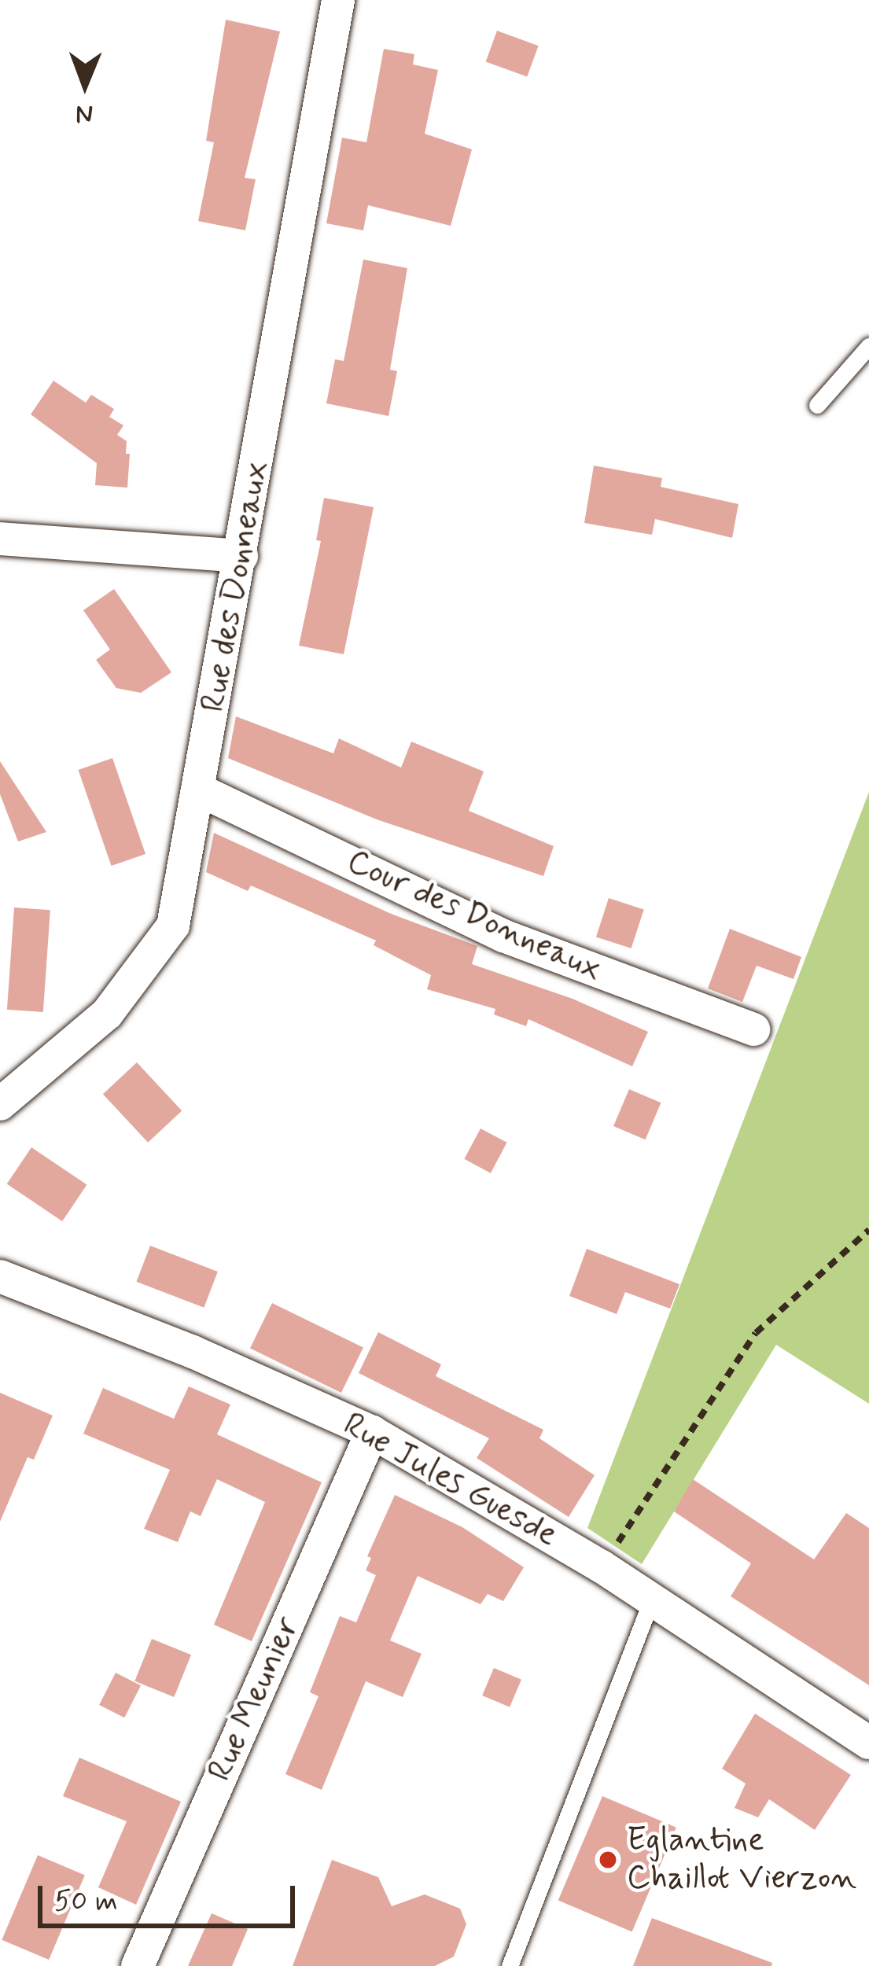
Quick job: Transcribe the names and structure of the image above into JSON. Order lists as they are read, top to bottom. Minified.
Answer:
{"streets":{"street":["Rue des Donneaux","Cour des Donneaux","Rue Jules Guesde","Rue Meunier"]},"crossings":[["Rue des Donneaux","Cour des Donneaux"],["Rue Jules Guesde","Rue Meunier"]],"places":["Eglantine Chaillot Vierzon"],"scale_bar":"50 m","north":"bottom"}
